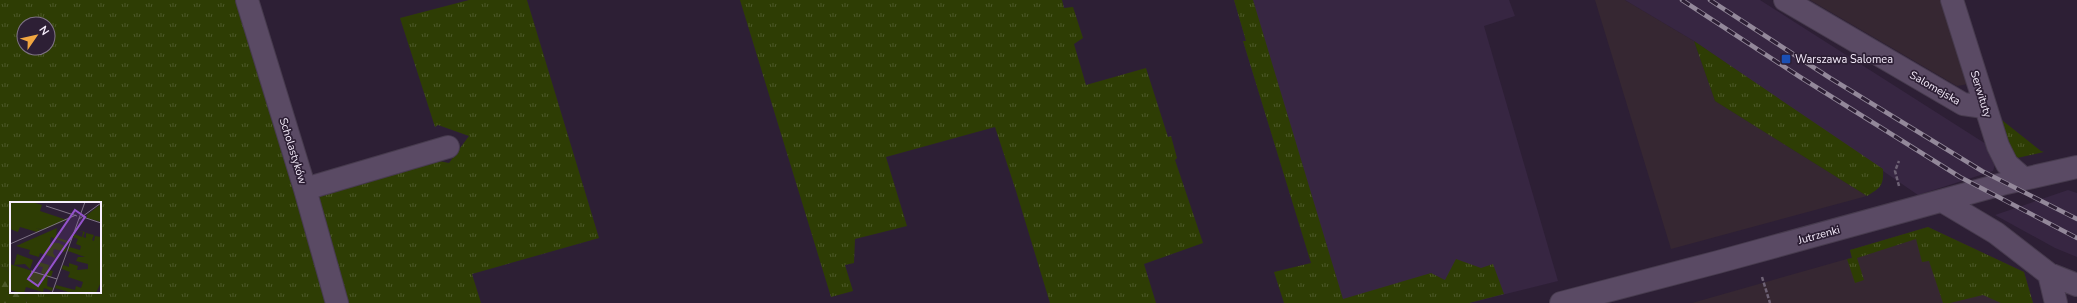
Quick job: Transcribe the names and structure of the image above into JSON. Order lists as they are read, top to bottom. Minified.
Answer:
{"streets":{"street":["Salomejska","Serwituty","Scholastyków","Jutrzenki"]},"crossings":[["Salomejska","Serwituty"],["Serwituty","Jutrzenki"]],"places":{"transit":["Warszawa Salomea"]},"north":"top right"}
